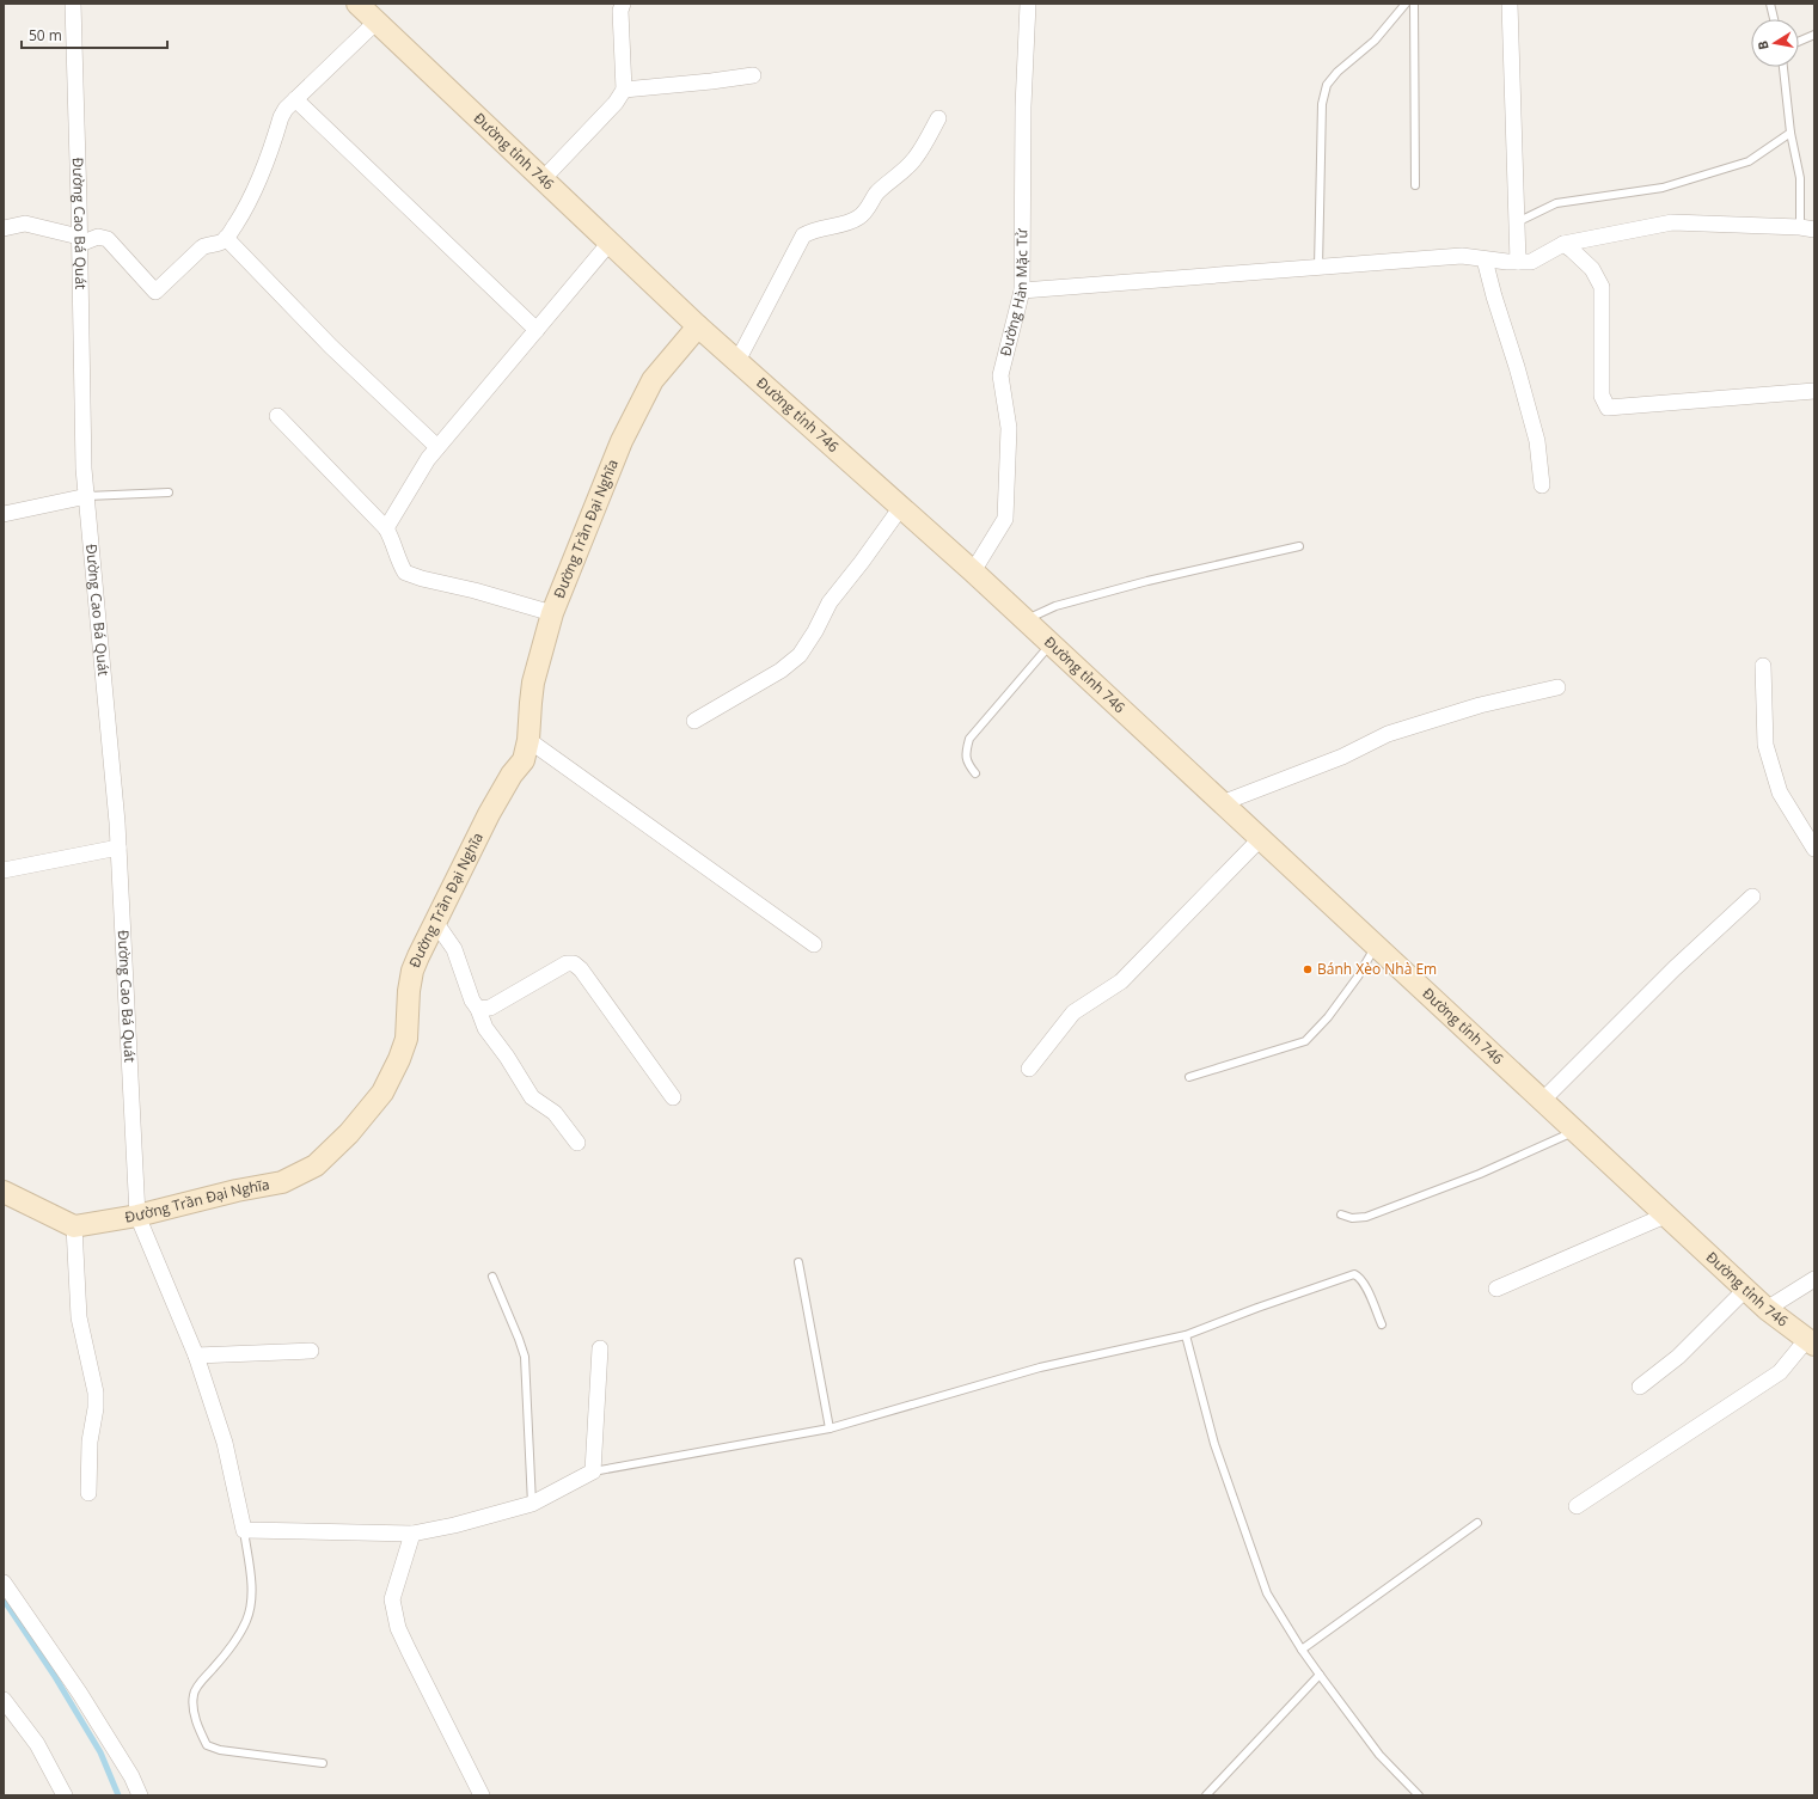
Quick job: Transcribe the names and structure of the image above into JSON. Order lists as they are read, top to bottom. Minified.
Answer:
{"streets":{"main road":["Đường tỉnh 746","Đường Trần Đại Nghĩa"],"street":["Đường Cao Bá Quát","Đường Hàn Mặc Tử"]},"crossings":[["Đường tỉnh 746","Đường Hàn Mặc Tử"],["Đường tỉnh 746","Đường Trần Đại Nghĩa"],["Đường Cao Bá Quát","Đường Trần Đại Nghĩa"]],"places":["Bánh Xèo Nhà Em"],"scale_bar":"50 m","north":"left"}
